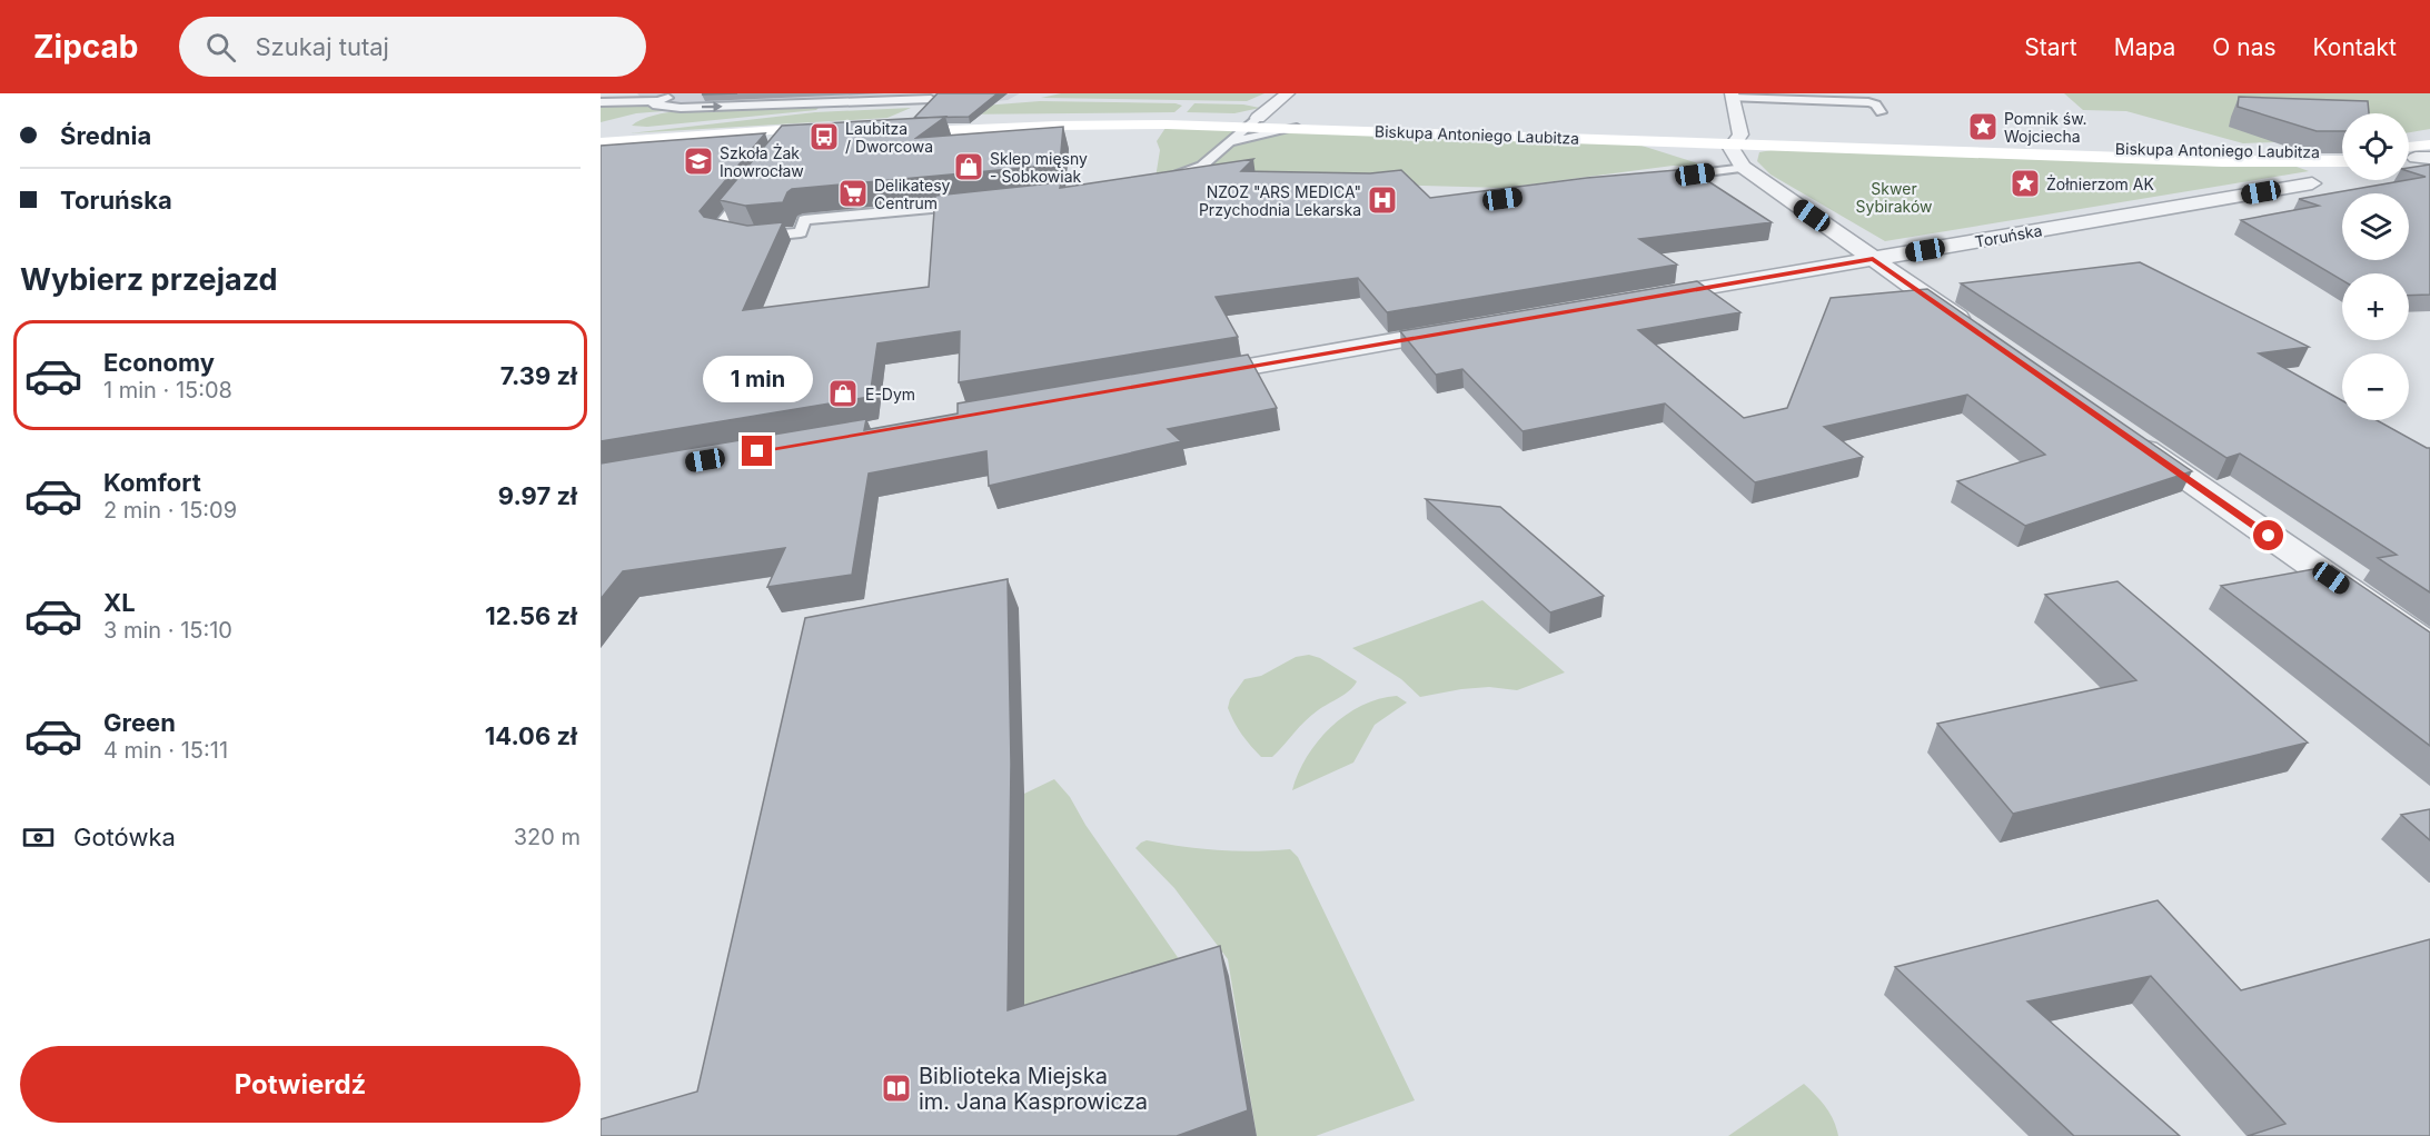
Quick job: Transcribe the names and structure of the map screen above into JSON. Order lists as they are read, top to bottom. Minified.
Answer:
{"streets":{"main road":["Biskupa Antoniego Laubitza"],"street":["Toruńska"]},"parks":["Skwer Sybiraków"],"places":{"place":["Pomnik św. Wojciecha","Żołnierzom AK"],"bus stop":["Laubitza / Dworcowa"],"school or university":["Szkoła Żak Inowrocław"],"shop":["Sklep mięsny - Sobkowiak","E-Dym"],"supermarket":["Delikatesy Centrum"],"hospital":["NZOZ \"ARS MEDICA\" Przychodnia Lekarska"],"library":["Biblioteka Miejska im. Jana Kasprowicza"]},"page":{"header":"Zipcab","search":"Szukaj tutaj","nav":["Start","Mapa","O nas","Kontakt"],"banner":["Średnia","Toruńska"],"map_buttons":["+","−"],"heading":"Wybierz przejazd","list":[{"name":"Economy","note":"1 min · 15:08","value":"7.39 zł"},{"name":"Komfort","note":"2 min · 15:09","value":"9.97 zł"},{"name":"XL","note":"3 min · 15:10","value":"12.56 zł"},{"name":"Green","note":"4 min · 15:11","value":"14.06 zł"}],"bubble":"1 min","pay":["Gotówka","320 m"],"buttons":"Potwierdź"}}
